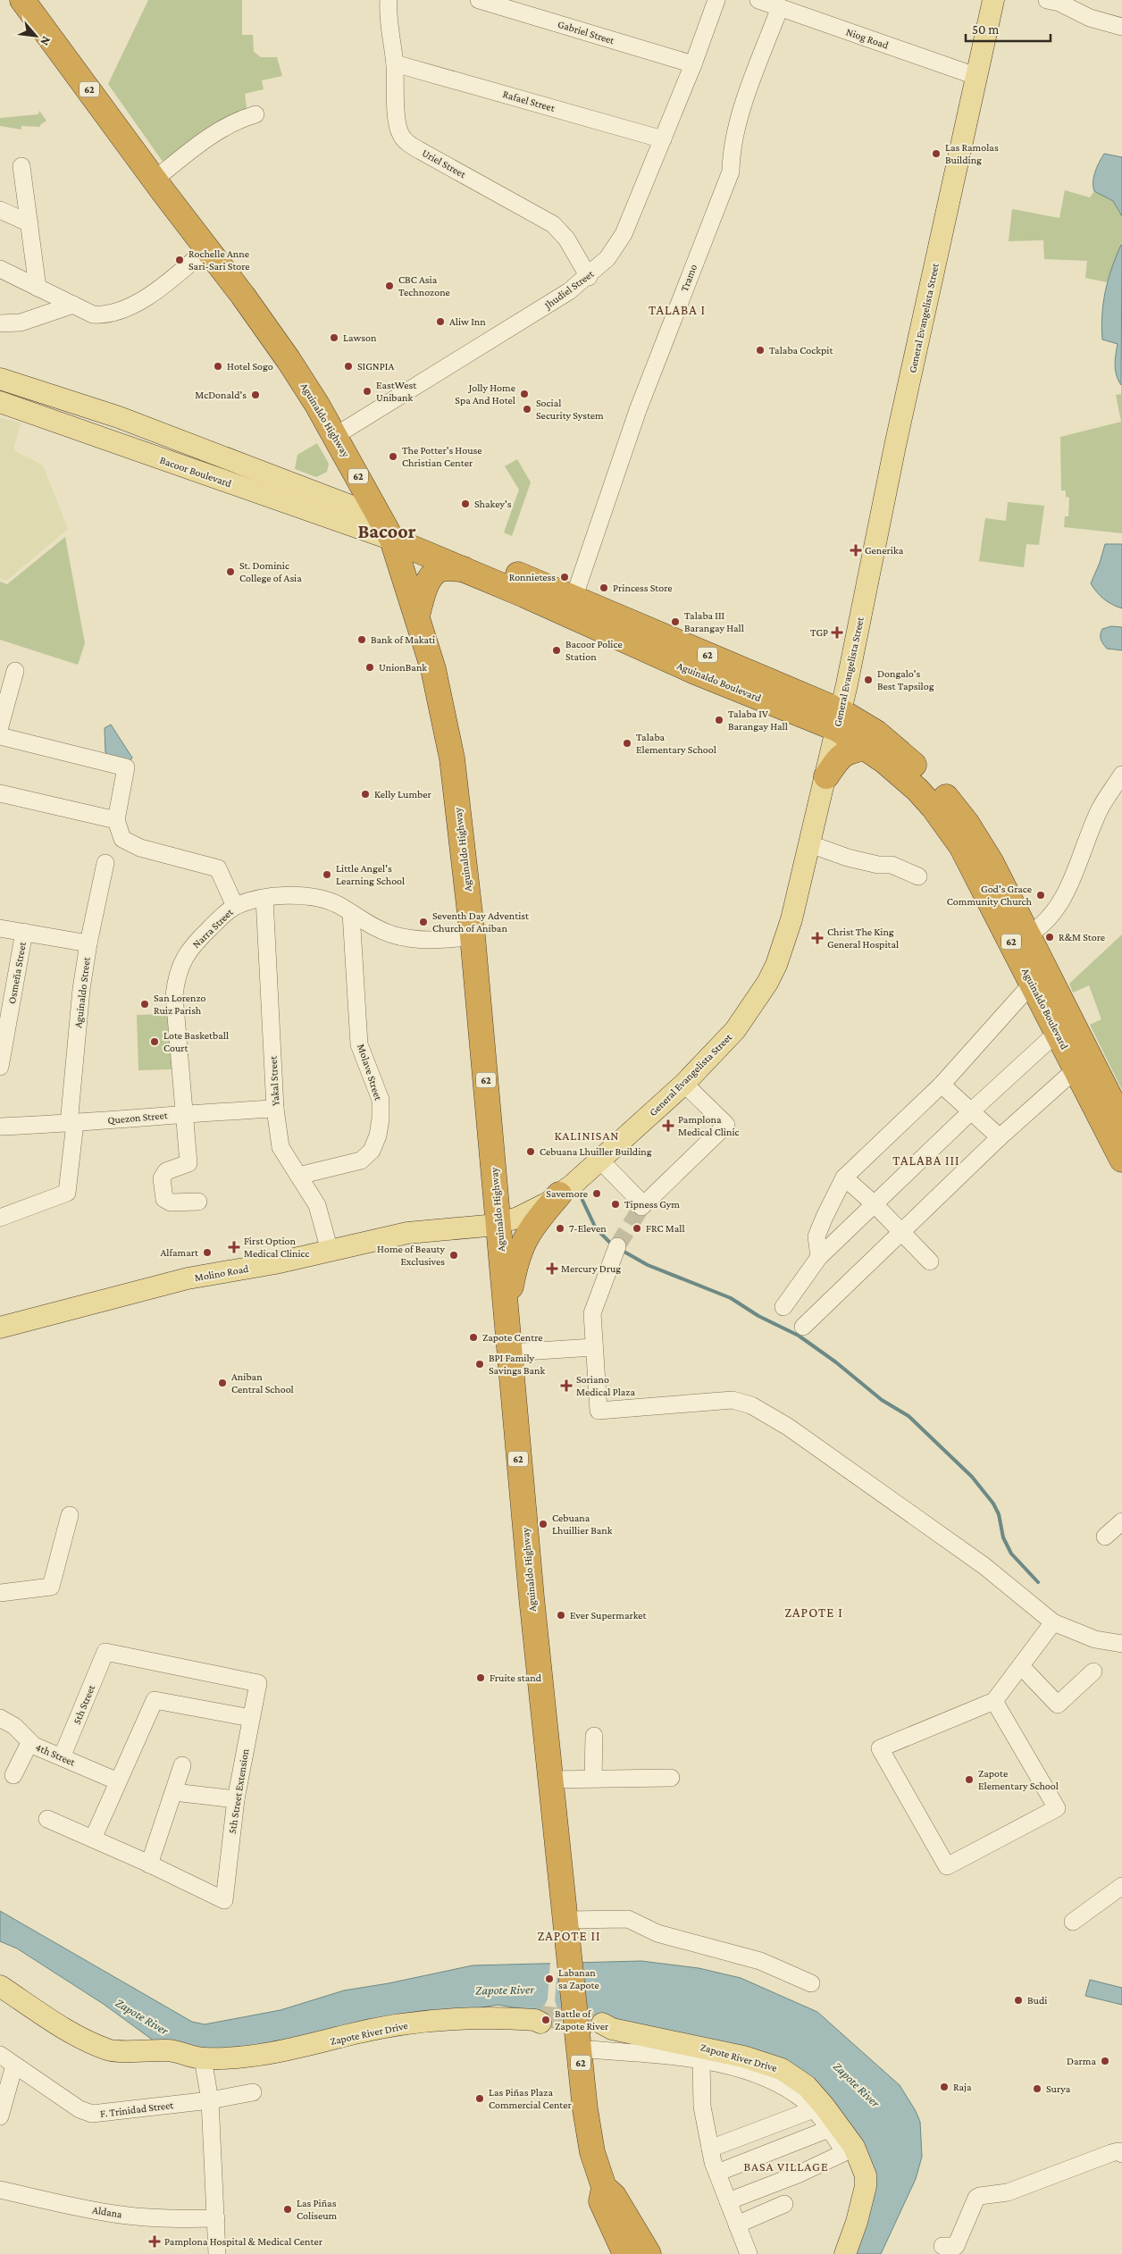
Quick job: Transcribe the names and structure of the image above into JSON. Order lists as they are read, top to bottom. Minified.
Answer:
{"streets":{"highway":["62","Aguinaldo Highway","Aguinaldo Boulevard"],"main road":["General Evangelista Street","Bacoor Boulevard","Molino Road","Zapote River Drive"],"street":["Gabriel Street","Niog Road","Rafael Street","Uriel Street","Tramo","Jhudiel Street","Narra Street","Osmeña Street","Aguinaldo Street","Molave Street","Yakal Street","Quezon Street","5th Street","4th Street","5th Street Extension","F. Trinidad Street","Aldana"]},"crossings":[["Gabriel Street","Jhudiel Street"],["Niog Road","Tramo"],["Niog Road","General Evangelista Street"],["62","Aguinaldo Highway"],["Rafael Street","Uriel Street"],["Rafael Street","Jhudiel Street"],["Uriel Street","Jhudiel Street"],["Tramo","Aguinaldo Boulevard"],["Jhudiel Street","Aguinaldo Highway"],["General Evangelista Street","Aguinaldo Highway"],["General Evangelista Street","Aguinaldo Boulevard"],["General Evangelista Street","Molino Road"],["Aguinaldo Highway","Bacoor Boulevard"],["Aguinaldo Highway","Aguinaldo Boulevard"],["Aguinaldo Highway","Narra Street"],["Aguinaldo Highway","Molino Road"],["Bacoor Boulevard","Aguinaldo Boulevard"],["Narra Street","Molave Street"],["Narra Street","Yakal Street"],["Narra Street","Quezon Street"],["Aguinaldo Street","Quezon Street"],["Molave Street","Yakal Street"],["Yakal Street","Quezon Street"],["Yakal Street","Molino Road"],["5th Street","4th Street"],["5th Street","5th Street Extension"]],"districts":["TALABA I","Bacoor","KALINISAN","TALABA III","ZAPOTE I","ZAPOTE II","BASA VILLAGE"],"water":["Zapote River"],"places":{"other":["Las Ramolas Building","Rochelle Anne Sari-Sari Store","CBC Asia Technozone","Aliw Inn","Lawson","Talaba Cockpit","Hotel Sogo","SIGNPIA","EastWest Unibank","Jolly Home Spa And Hotel","McDonald's","Social Security System","The Potter's House Christian Center","Shakey's","St. Dominic College of Asia","Ronnietess","Princess Store","Talaba III Barangay Hall","Bank of Makati","Bacoor Police Station","UnionBank","Dongalo's Best Tapsilog","Talaba IV Barangay Hall","Talaba Elementary School","Kelly Lumber","Little Angel's Learning School","God's Grace Community Church","Seventh Day Adventist Church of Aniban","R&M Store","San Lorenzo Ruiz Parish","Lote Basketball Court","Cebuana Lhuiller Building","Savemore","Tipness Gym","7-Eleven","FRC Mall","Alfamart","Home of Beauty Exclusives","Zapote Centre","BPI Family Savings Bank","Aniban Central School","Cebuana Lhuillier Bank","Ever Supermarket","Fruite stand","Zapote Elementary School","Labanan sa Zapote","Budi","Battle of Zapote River","Darma","Raja","Surya","Las Piñas Plaza Commercial Center","Las Piñas Coliseum"],"health":["Generika","TGP","Christ The King General Hospital","Pamplona Medical Clinic","First Option Medical Clinicc","Mercury Drug","Soriano Medical Plaza","Pamplona Hospital & Medical Center"]},"scale_bar":"50 m","north":"bottom right"}
